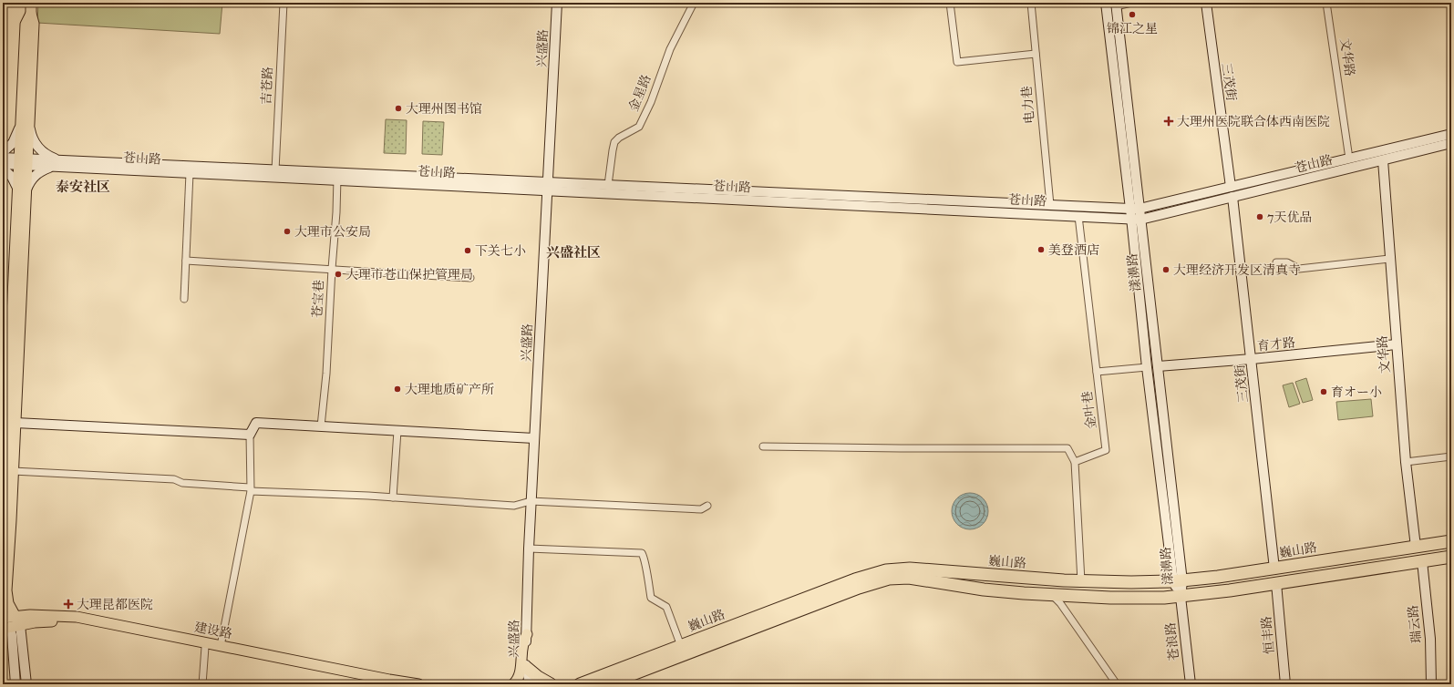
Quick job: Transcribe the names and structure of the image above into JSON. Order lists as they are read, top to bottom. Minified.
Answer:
{"streets":{"highway":["巍山路"],"main road":["兴盛路","文华路","三茂街","苍山路","漾濞路","育才路","瑞云路","建设路","恒丰路","苍浪路"],"street":["吉苍路","金星路","电力巷","苍宝巷","金叶巷"]},"crossings":[["兴盛路","苍山路"],["文华路","苍山路"],["文华路","育才路"],["文华路","巍山路"],["三茂街","苍山路"],["三茂街","育才路"],["三茂街","巍山路"],["吉苍路","苍山路"],["金星路","苍山路"],["电力巷","苍山路"],["苍山路","漾濞路"],["苍山路","苍宝巷"],["苍山路","金叶巷"],["漾濞路","育才路"],["漾濞路","巍山路"],["漾濞路","苍浪路"],["巍山路","瑞云路"],["巍山路","恒丰路"],["巍山路","苍浪路"]],"districts":["泰安社区","兴盛社区"],"places":{"other":["锦江之星","大理州图书馆","7天优品","大理市公安局","美登酒店","下关七小","大理经济开发区清真寺","大理市苍山保护管理局","大理地质矿产所","育オー小"],"health":["大理州医院联合体西南医院","大理昆都医院"]}}
